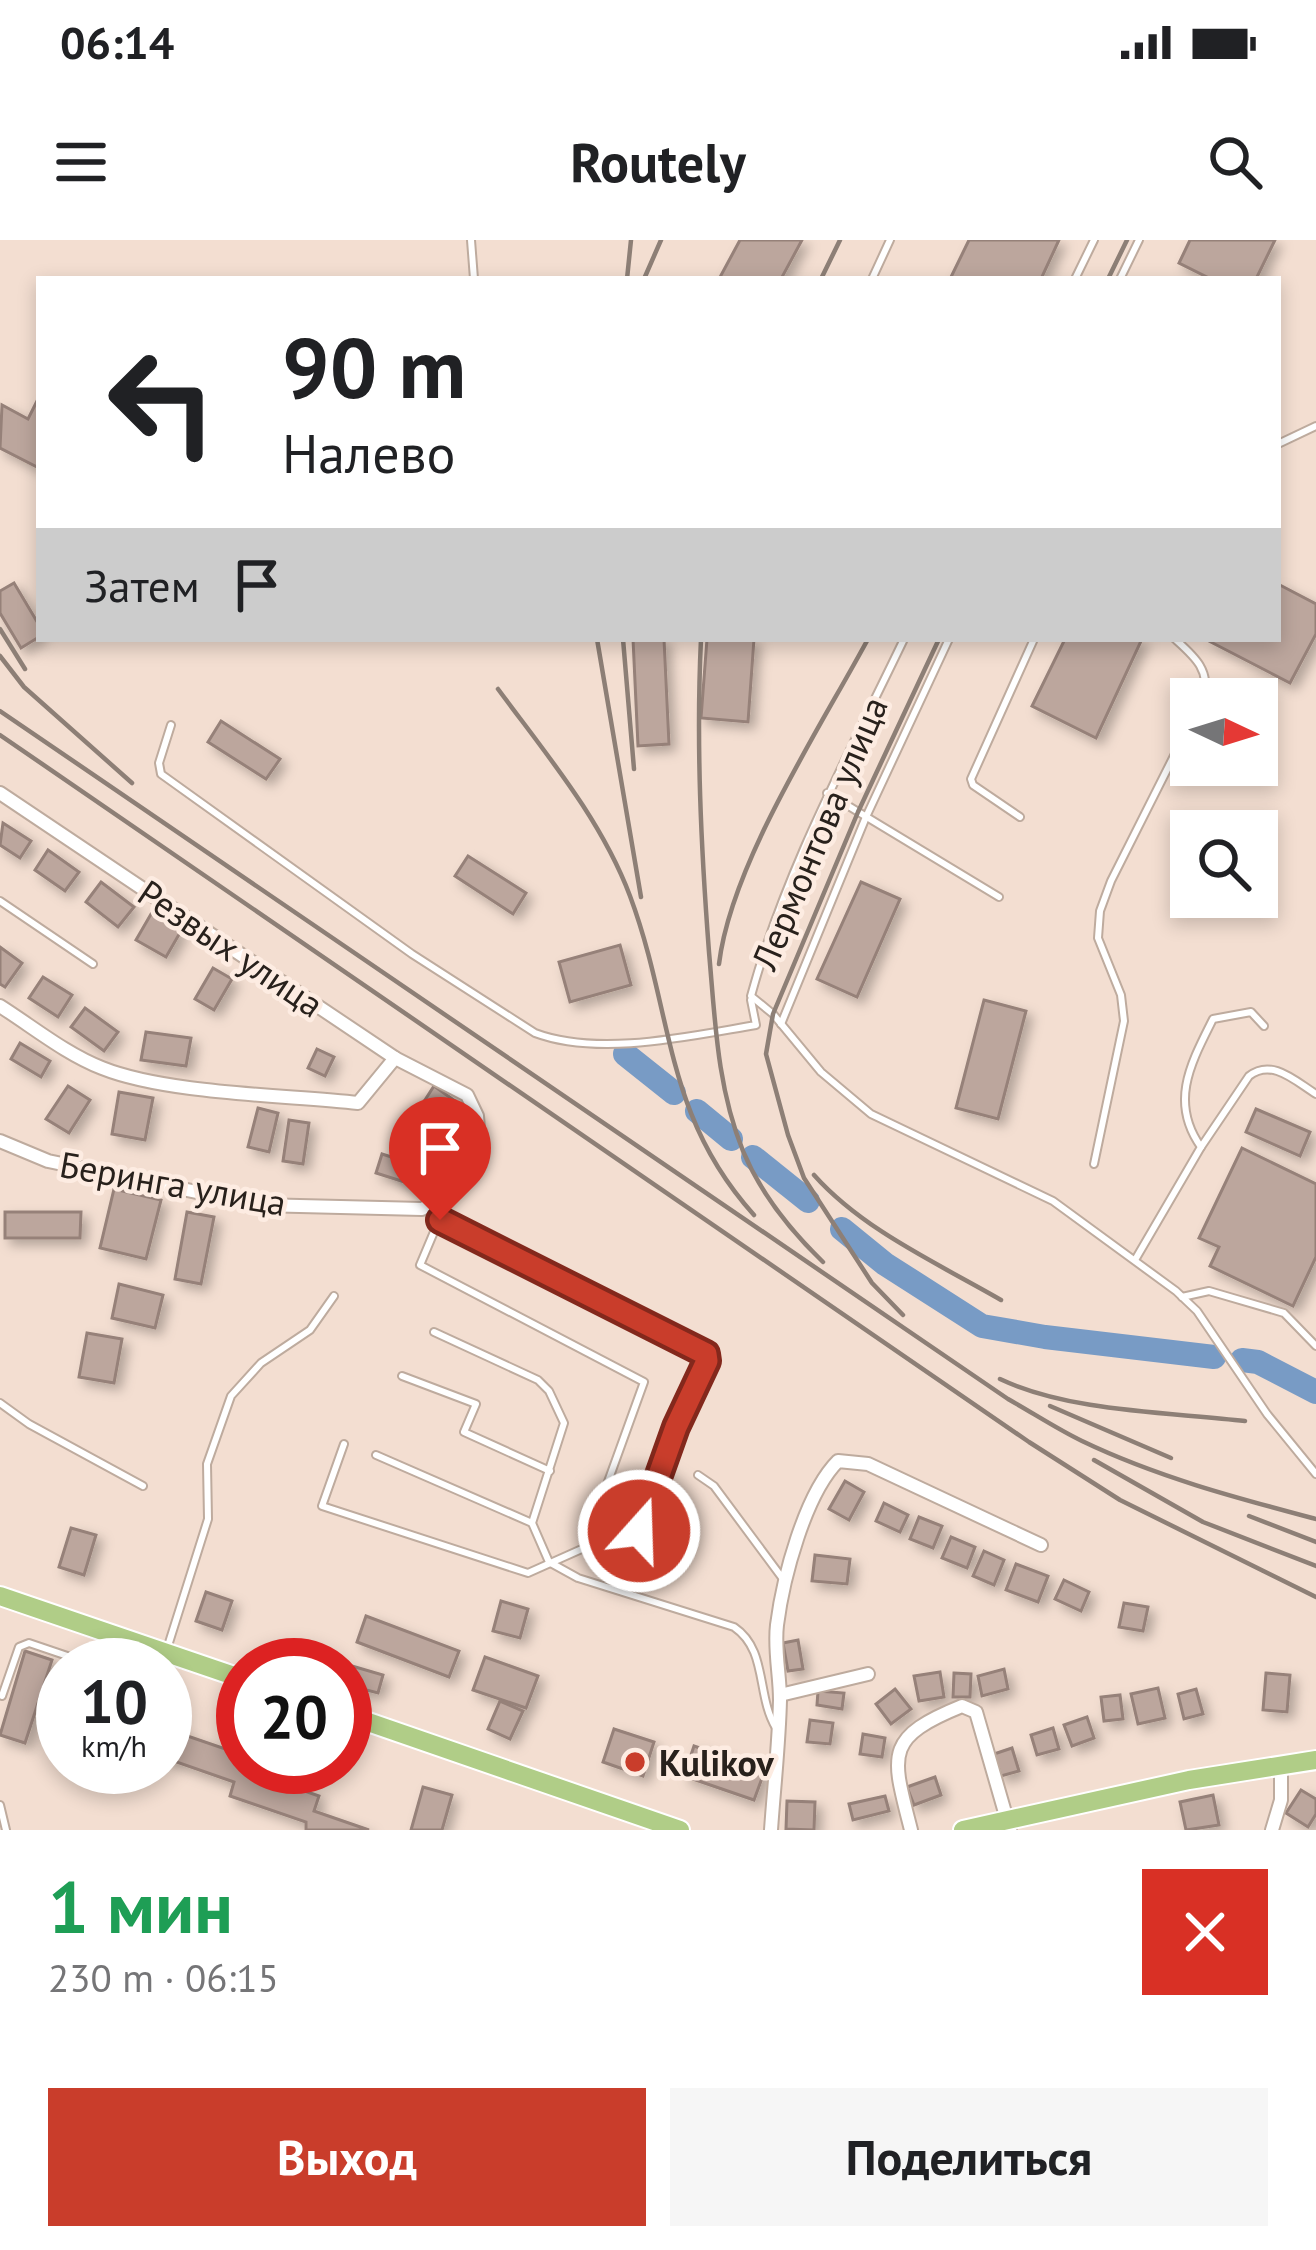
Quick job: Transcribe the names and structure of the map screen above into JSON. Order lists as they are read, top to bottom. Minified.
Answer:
{"streets":{"street":["Резвых улица","Беринга улица"],"lane":["Лермонтова улица"]},"crossings":[["Резвых улица","Беринга улица"]],"places":["Kulikov"],"north":"right","page":{"status":"06:14","header":"Routely","turn":["90 m","Налево"],"then":"Затем","speed":"10 km/h","limit":"20","heading":["1 мин","230 m · 06:15"],"buttons":["Выход","Поделиться"]}}
